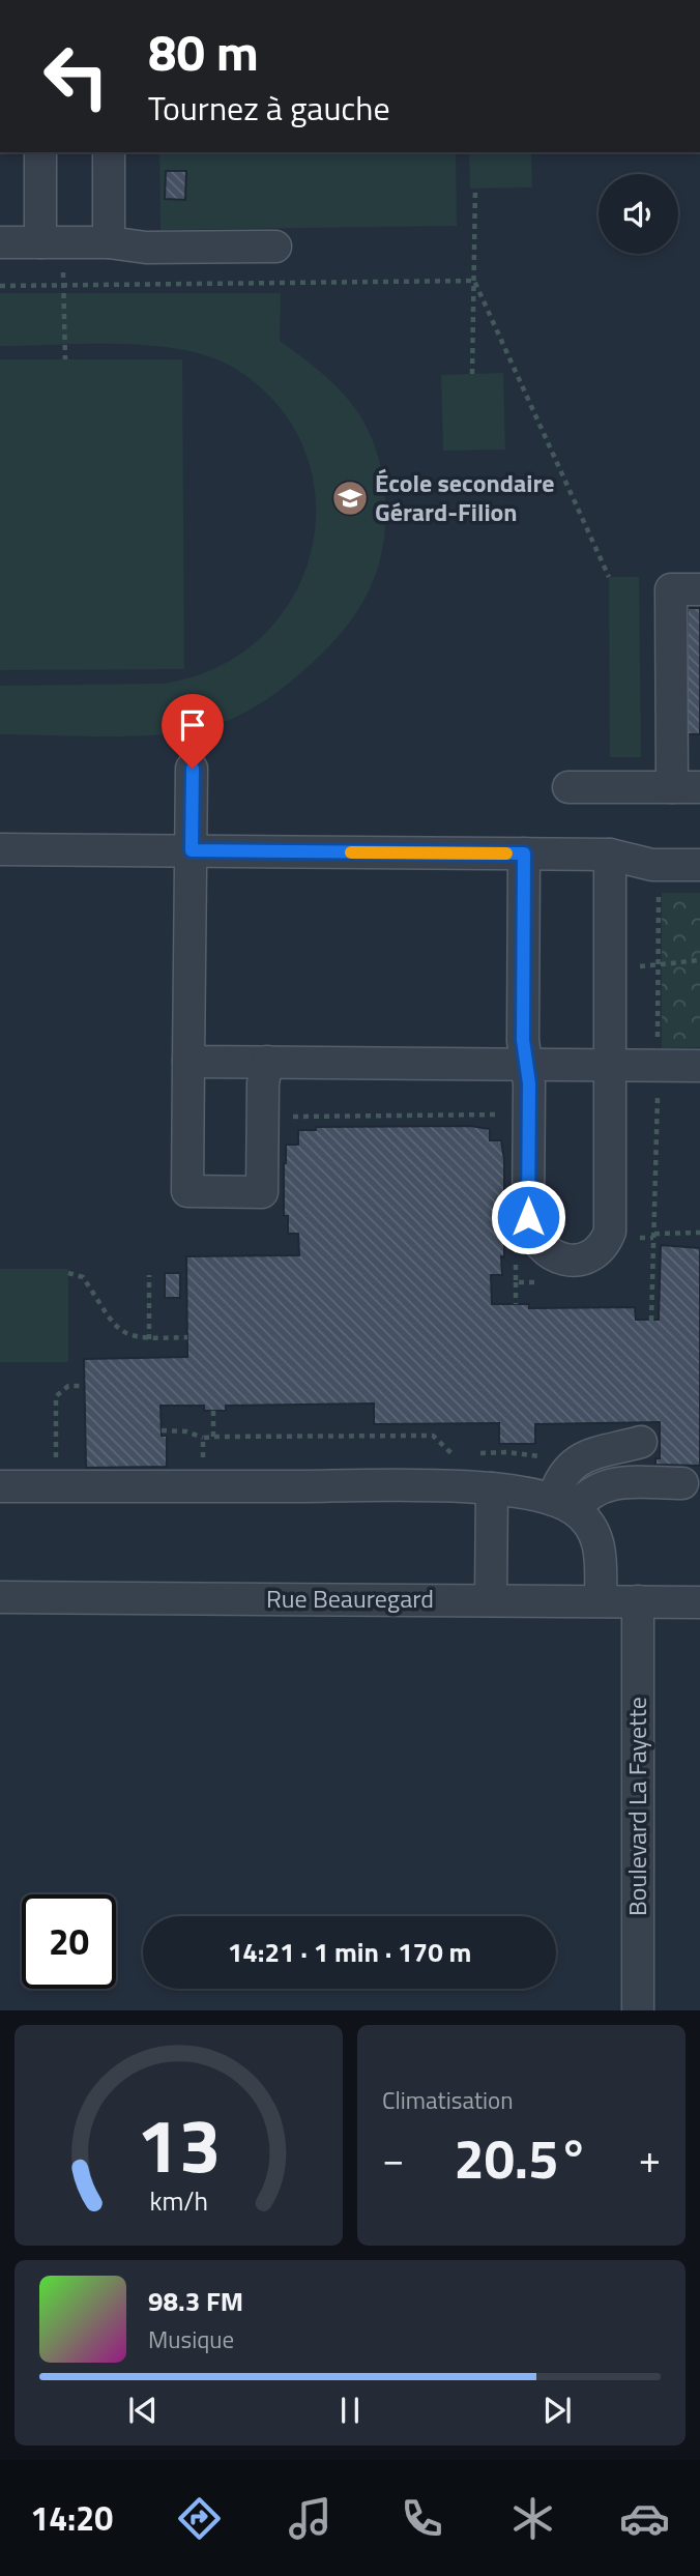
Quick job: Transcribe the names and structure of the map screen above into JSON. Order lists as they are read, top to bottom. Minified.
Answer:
{"streets":{"street":["Rue Beauregard","Boulevard La Fayette"]},"crossings":[["Rue Beauregard","Boulevard La Fayette"]],"places":{"school or university":["École secondaire Gérard-Filion"]},"page":{"turn":["80 m","Tournez à gauche"],"limit":"20","trip":"14:21 · 1 min · 170 m","tile":"Climatisation","heat":["−","20.5°","+"],"song":["98.3 FM","Musique"],"tabs":"14:20","gauge":["13","km/h"]}}
